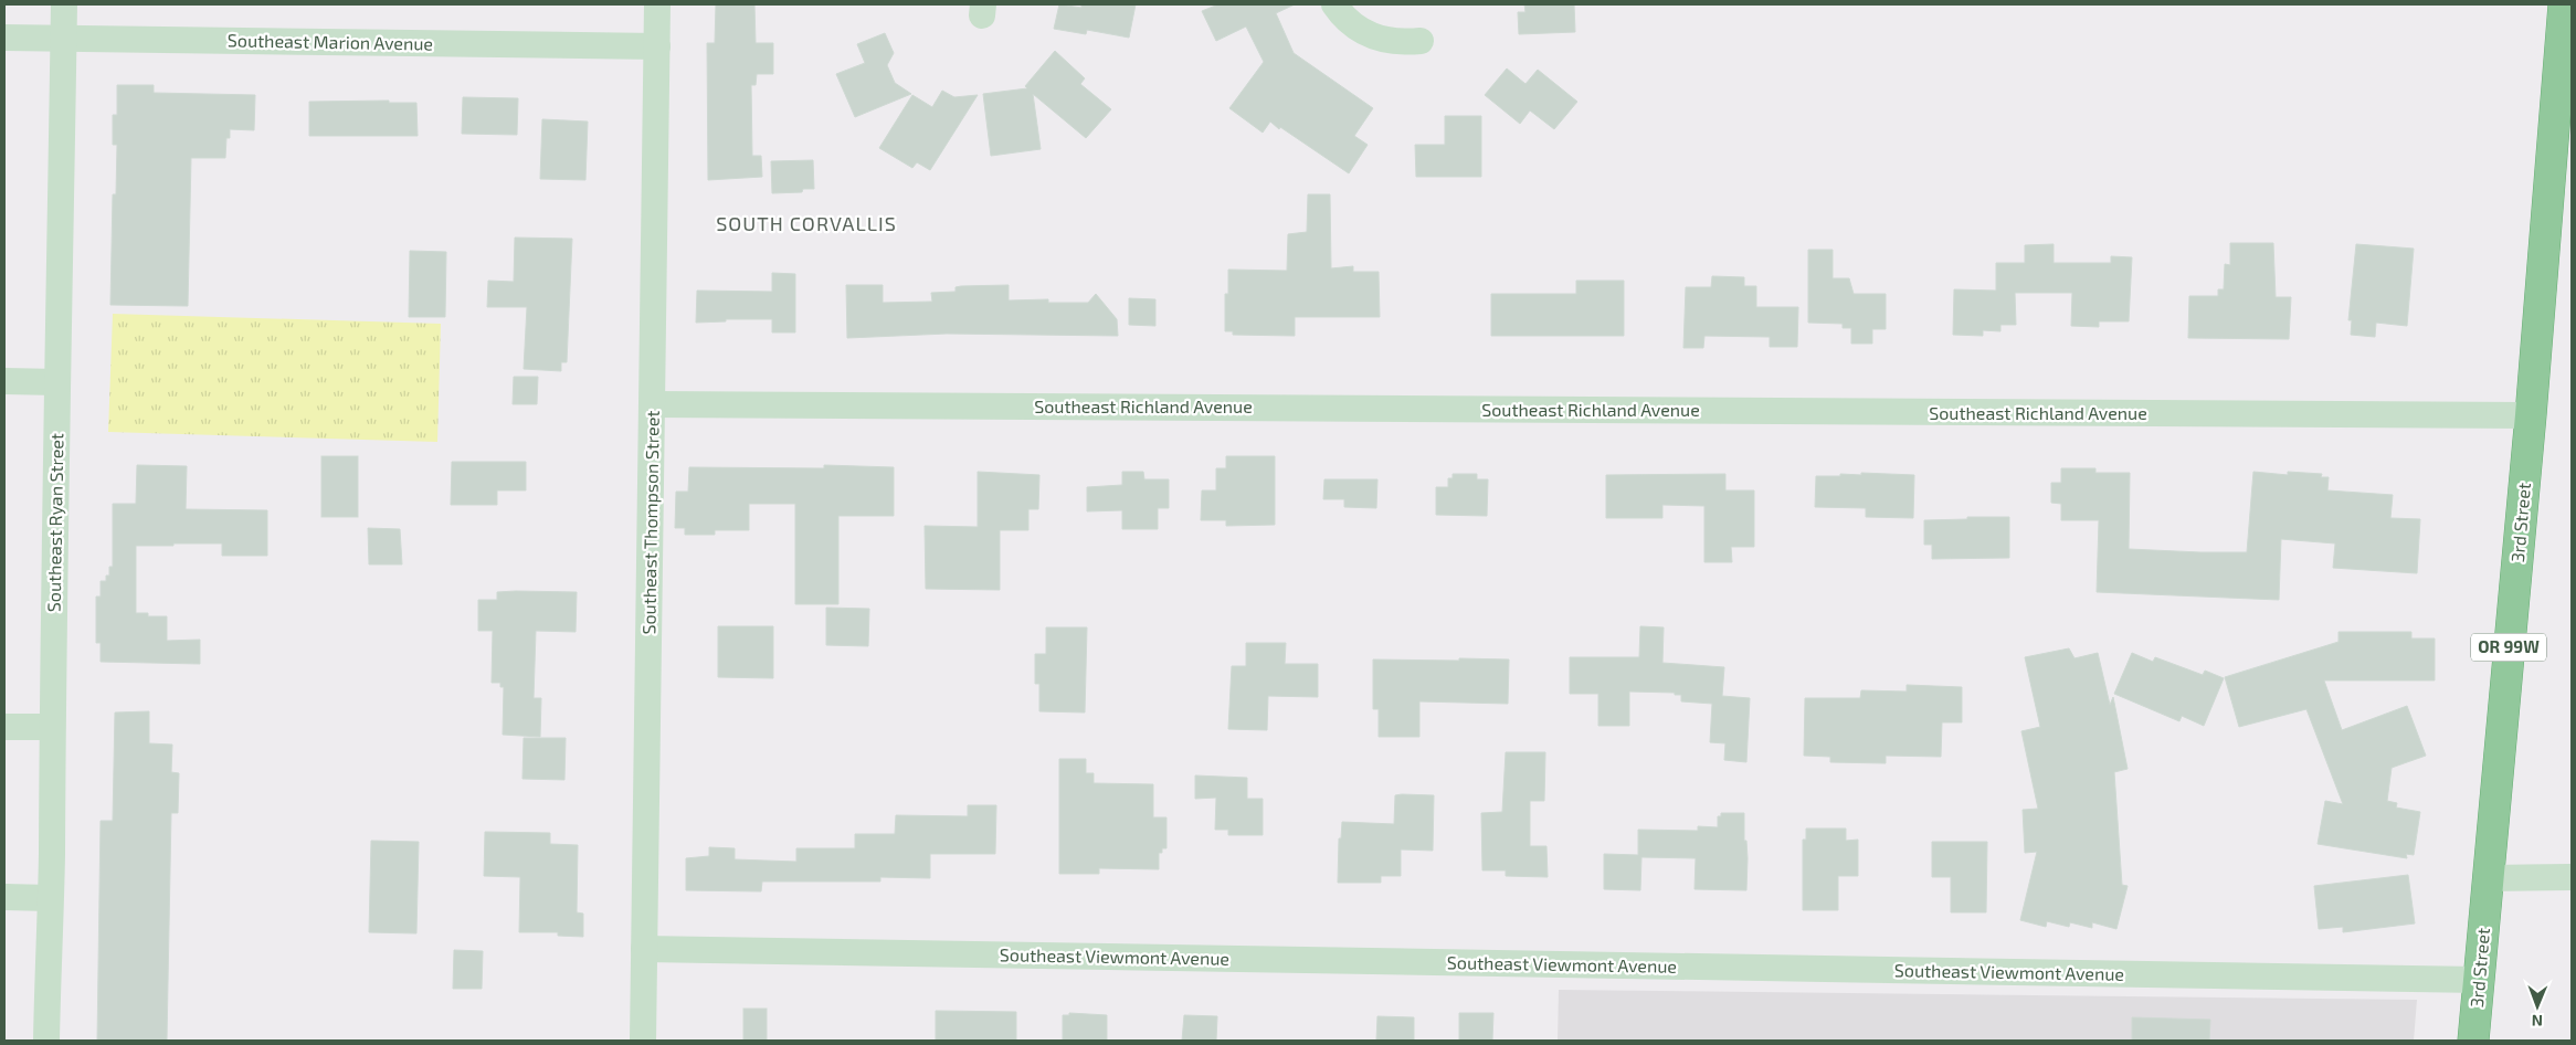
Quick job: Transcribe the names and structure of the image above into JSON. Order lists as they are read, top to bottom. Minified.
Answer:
{"streets":{"highway":["3rd Street","OR 99W"],"street":["Southeast Marion Avenue","Southeast Richland Avenue","Southeast Ryan Street","Southeast Thompson Street","Southeast Viewmont Avenue"]},"crossings":[["Southeast Marion Avenue","Southeast Ryan Street"],["Southeast Marion Avenue","Southeast Thompson Street"],["Southeast Richland Avenue","Southeast Thompson Street"],["Southeast Richland Avenue","3rd Street"],["Southeast Thompson Street","Southeast Viewmont Avenue"],["3rd Street","Southeast Viewmont Avenue"]],"districts":["SOUTH CORVALLIS"],"north":"bottom"}
